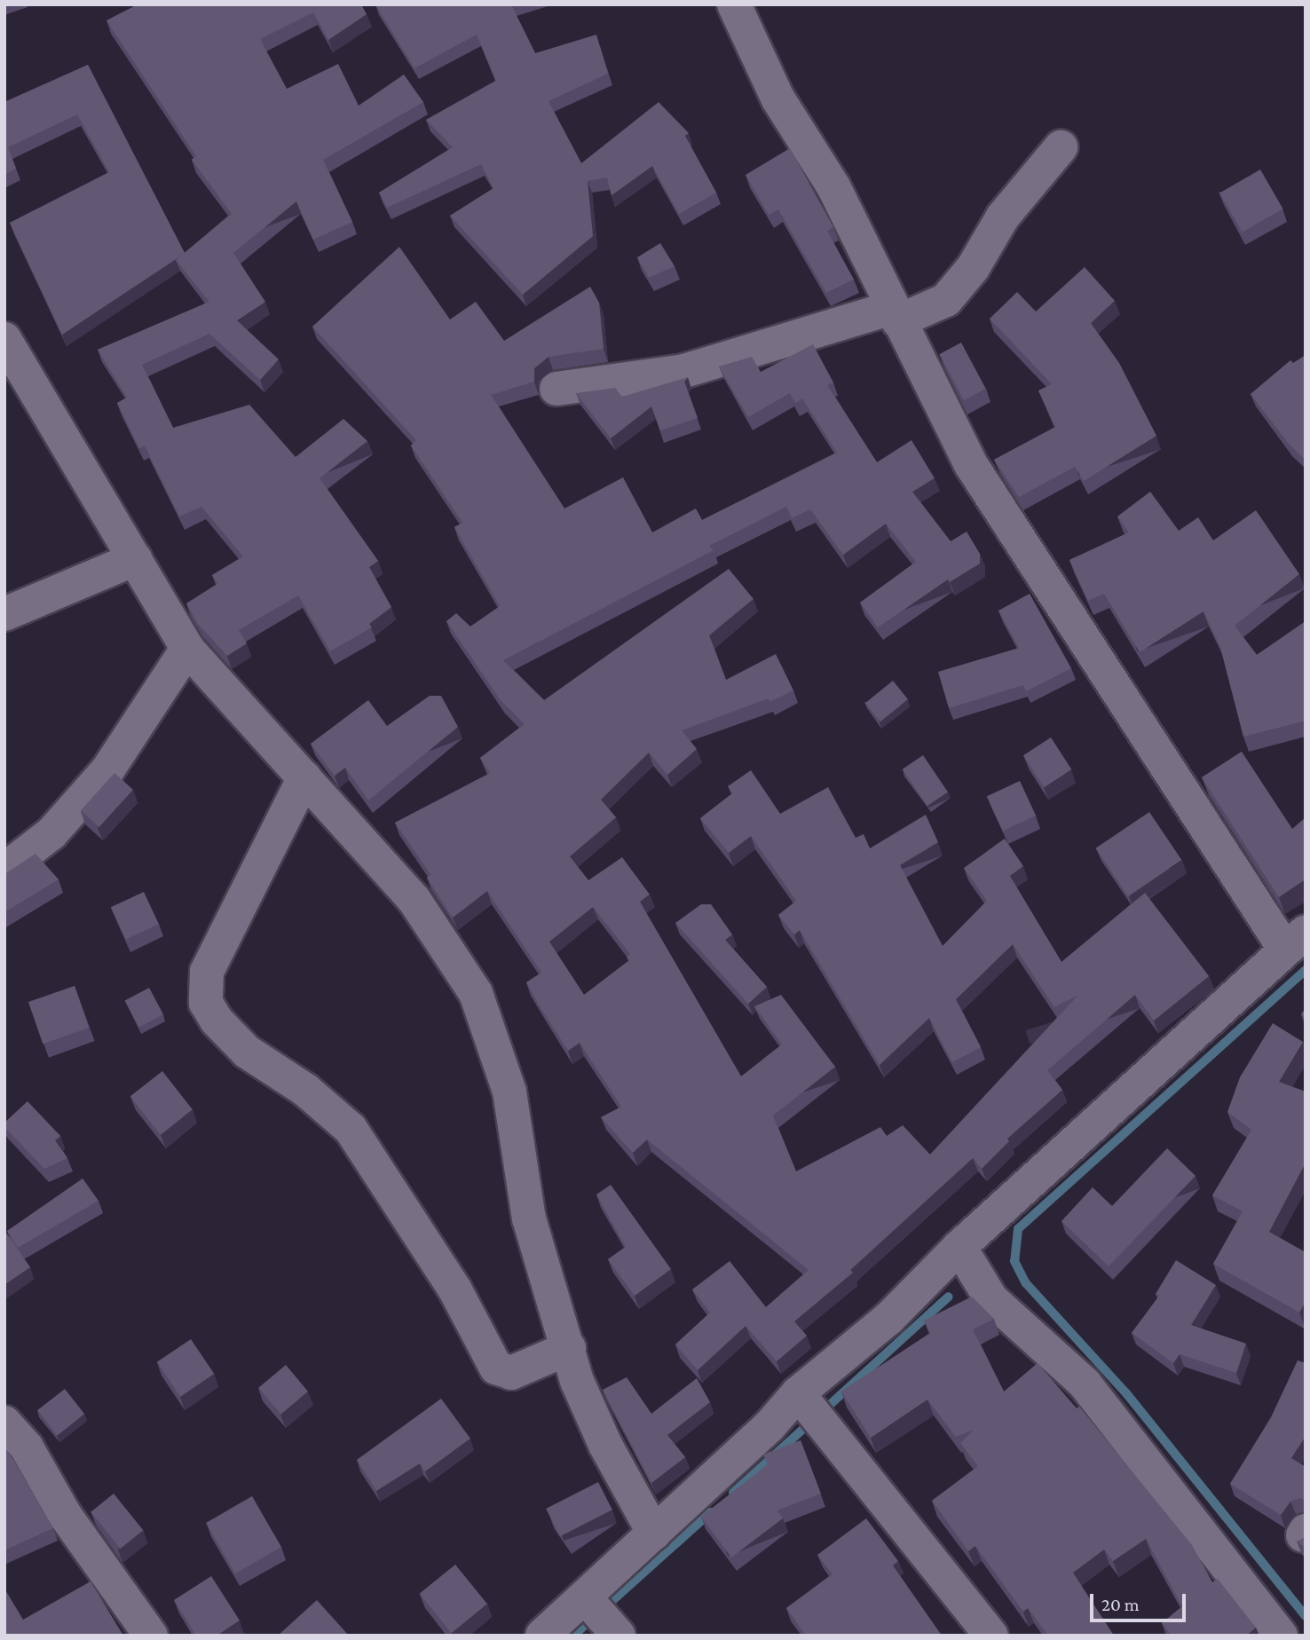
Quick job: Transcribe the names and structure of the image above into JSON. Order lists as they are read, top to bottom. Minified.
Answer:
{"scale_bar":"20 m"}
